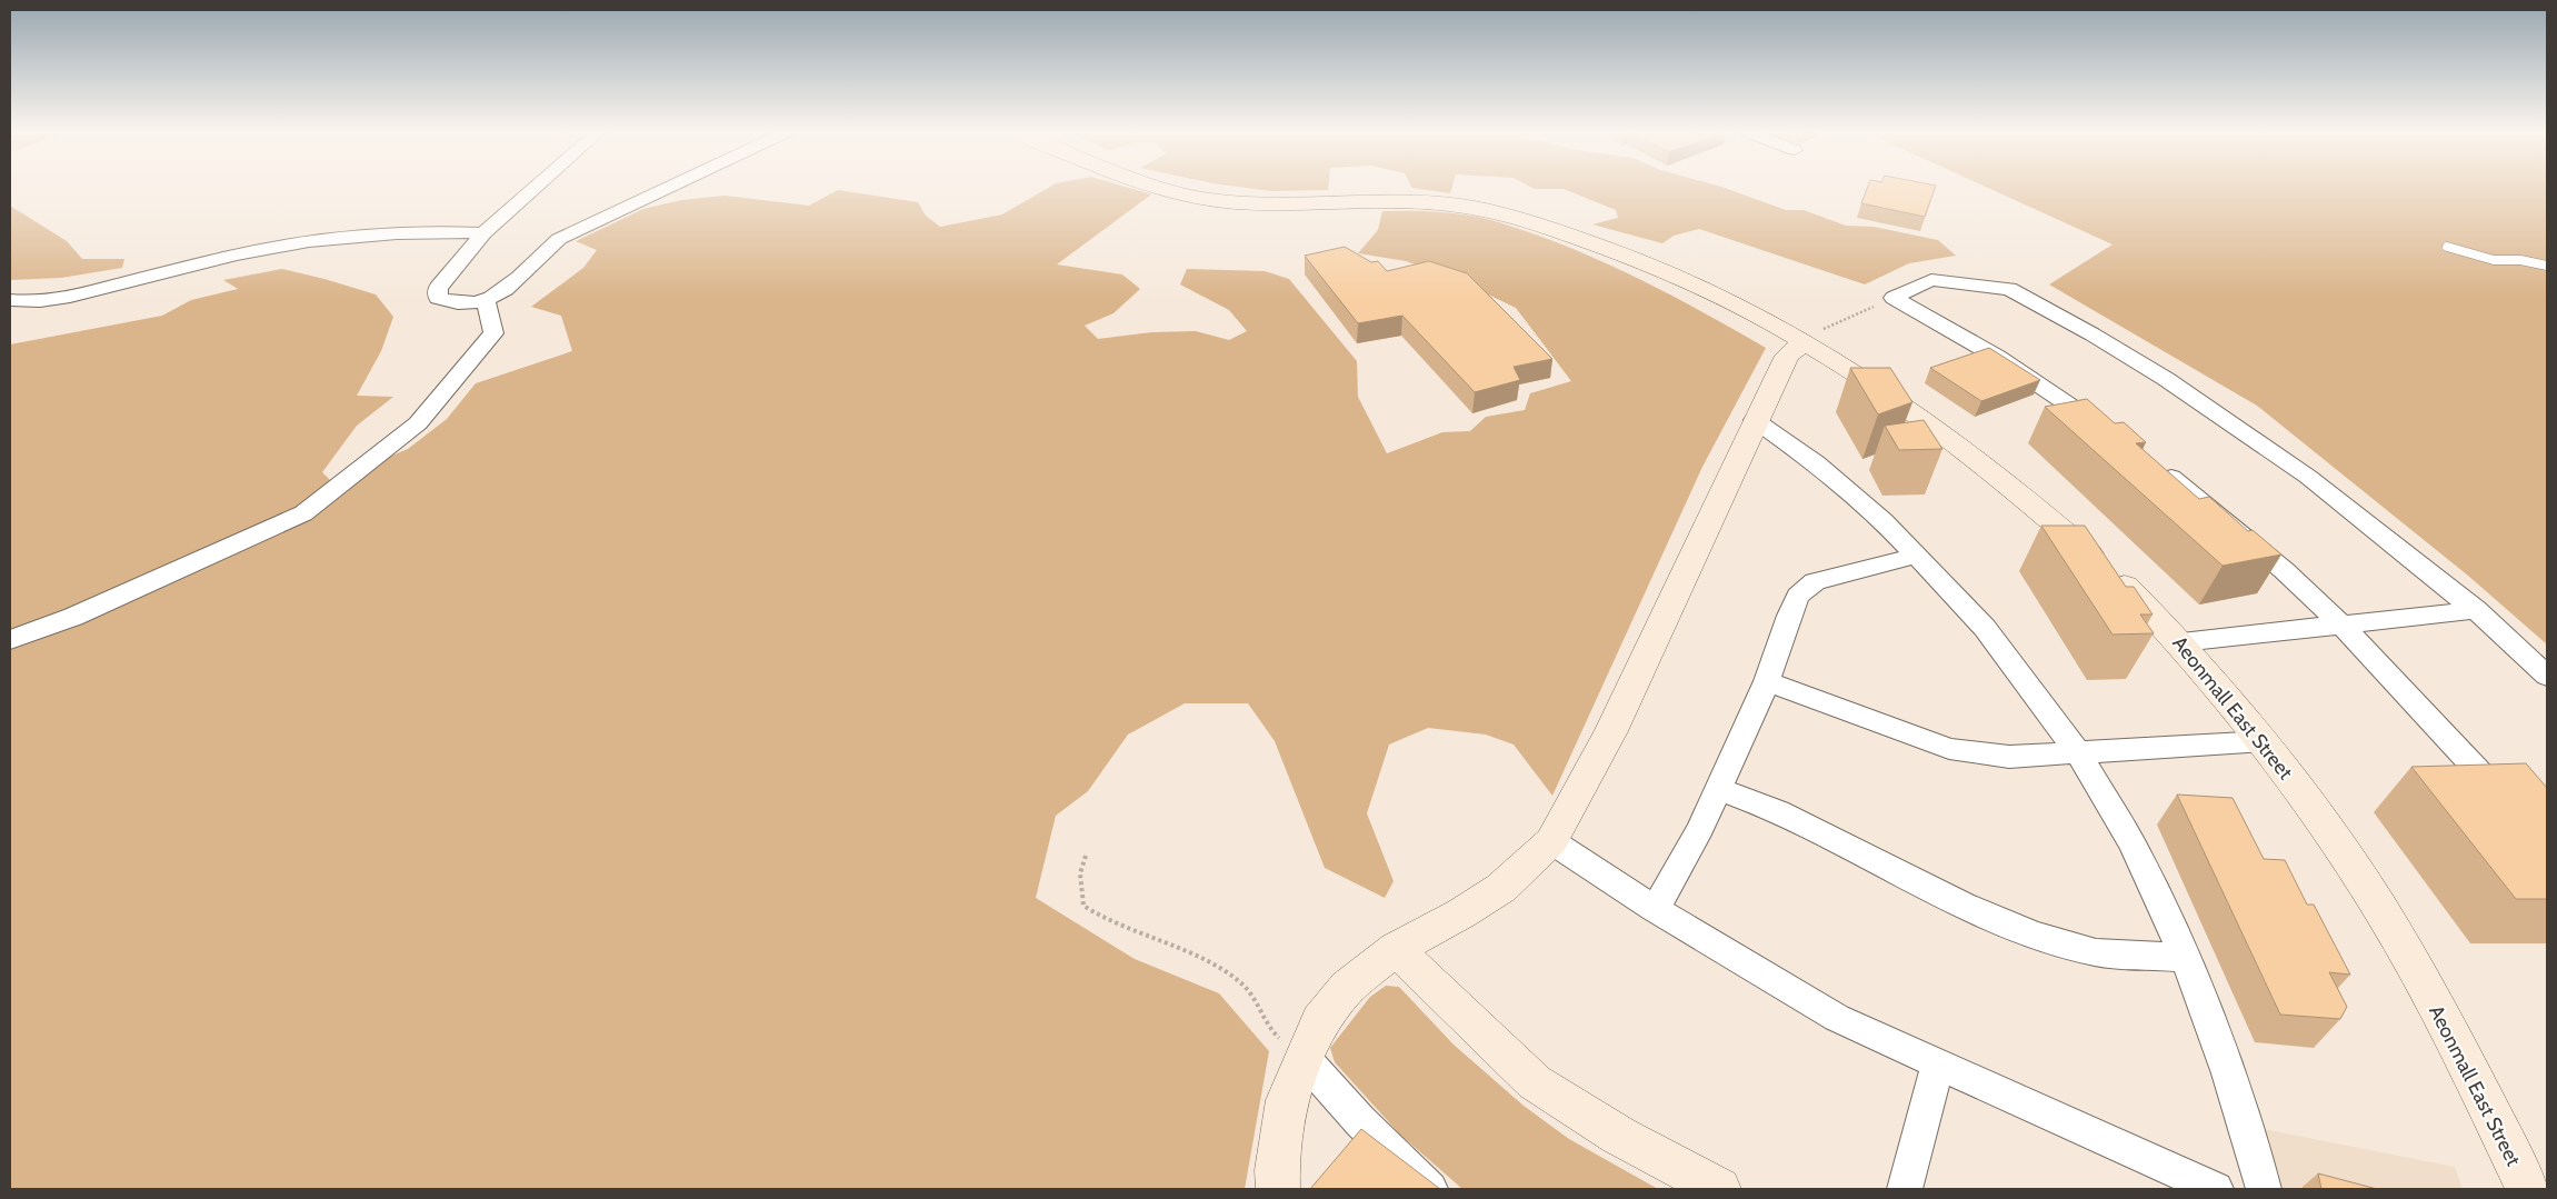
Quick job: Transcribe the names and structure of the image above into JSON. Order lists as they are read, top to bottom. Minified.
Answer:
{"streets":{"street":["Aeonmall East Street"]}}
